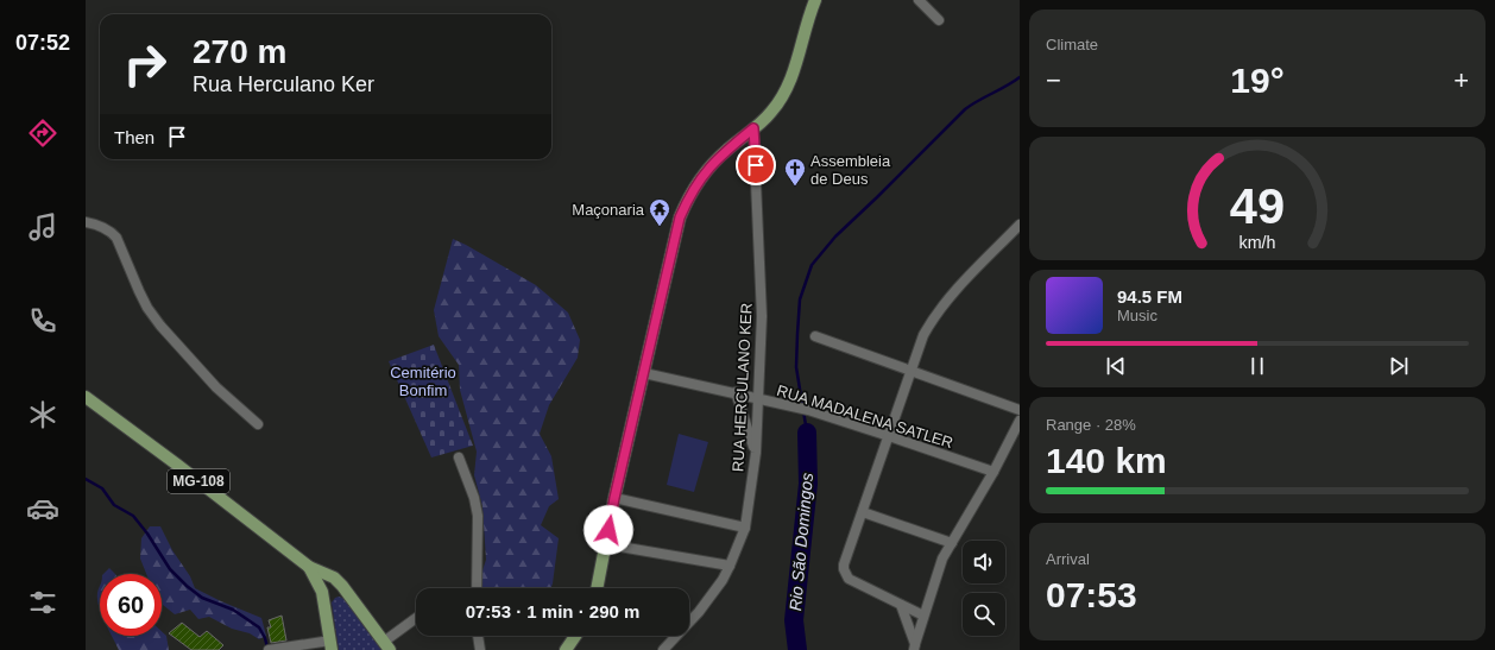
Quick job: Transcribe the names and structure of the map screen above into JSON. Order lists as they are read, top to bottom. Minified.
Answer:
{"streets":{"main road":["MG-108"],"street":["RUA HERCULANO KER","RUA MADALENA SATLER"]},"crossings":[["RUA HERCULANO KER","RUA MADALENA SATLER"]],"water":["Rio São Domingos"],"parks":["Cemitério Bonfim"],"places":{"church":["Assembleia de Deus"],"temple":["Maçonaria"]},"page":{"tabs":"07:52","tile":["Climate",["Range · 28%","140 km"],["Arrival","07:53"]],"turn":["270 m","Rua Herculano Ker"],"heat":["−","19°","+"],"then":"Then","song":["94.5 FM","Music"],"limit":"60","trip":"07:53 · 1 min · 290 m","gauge":["49","km/h"]}}
